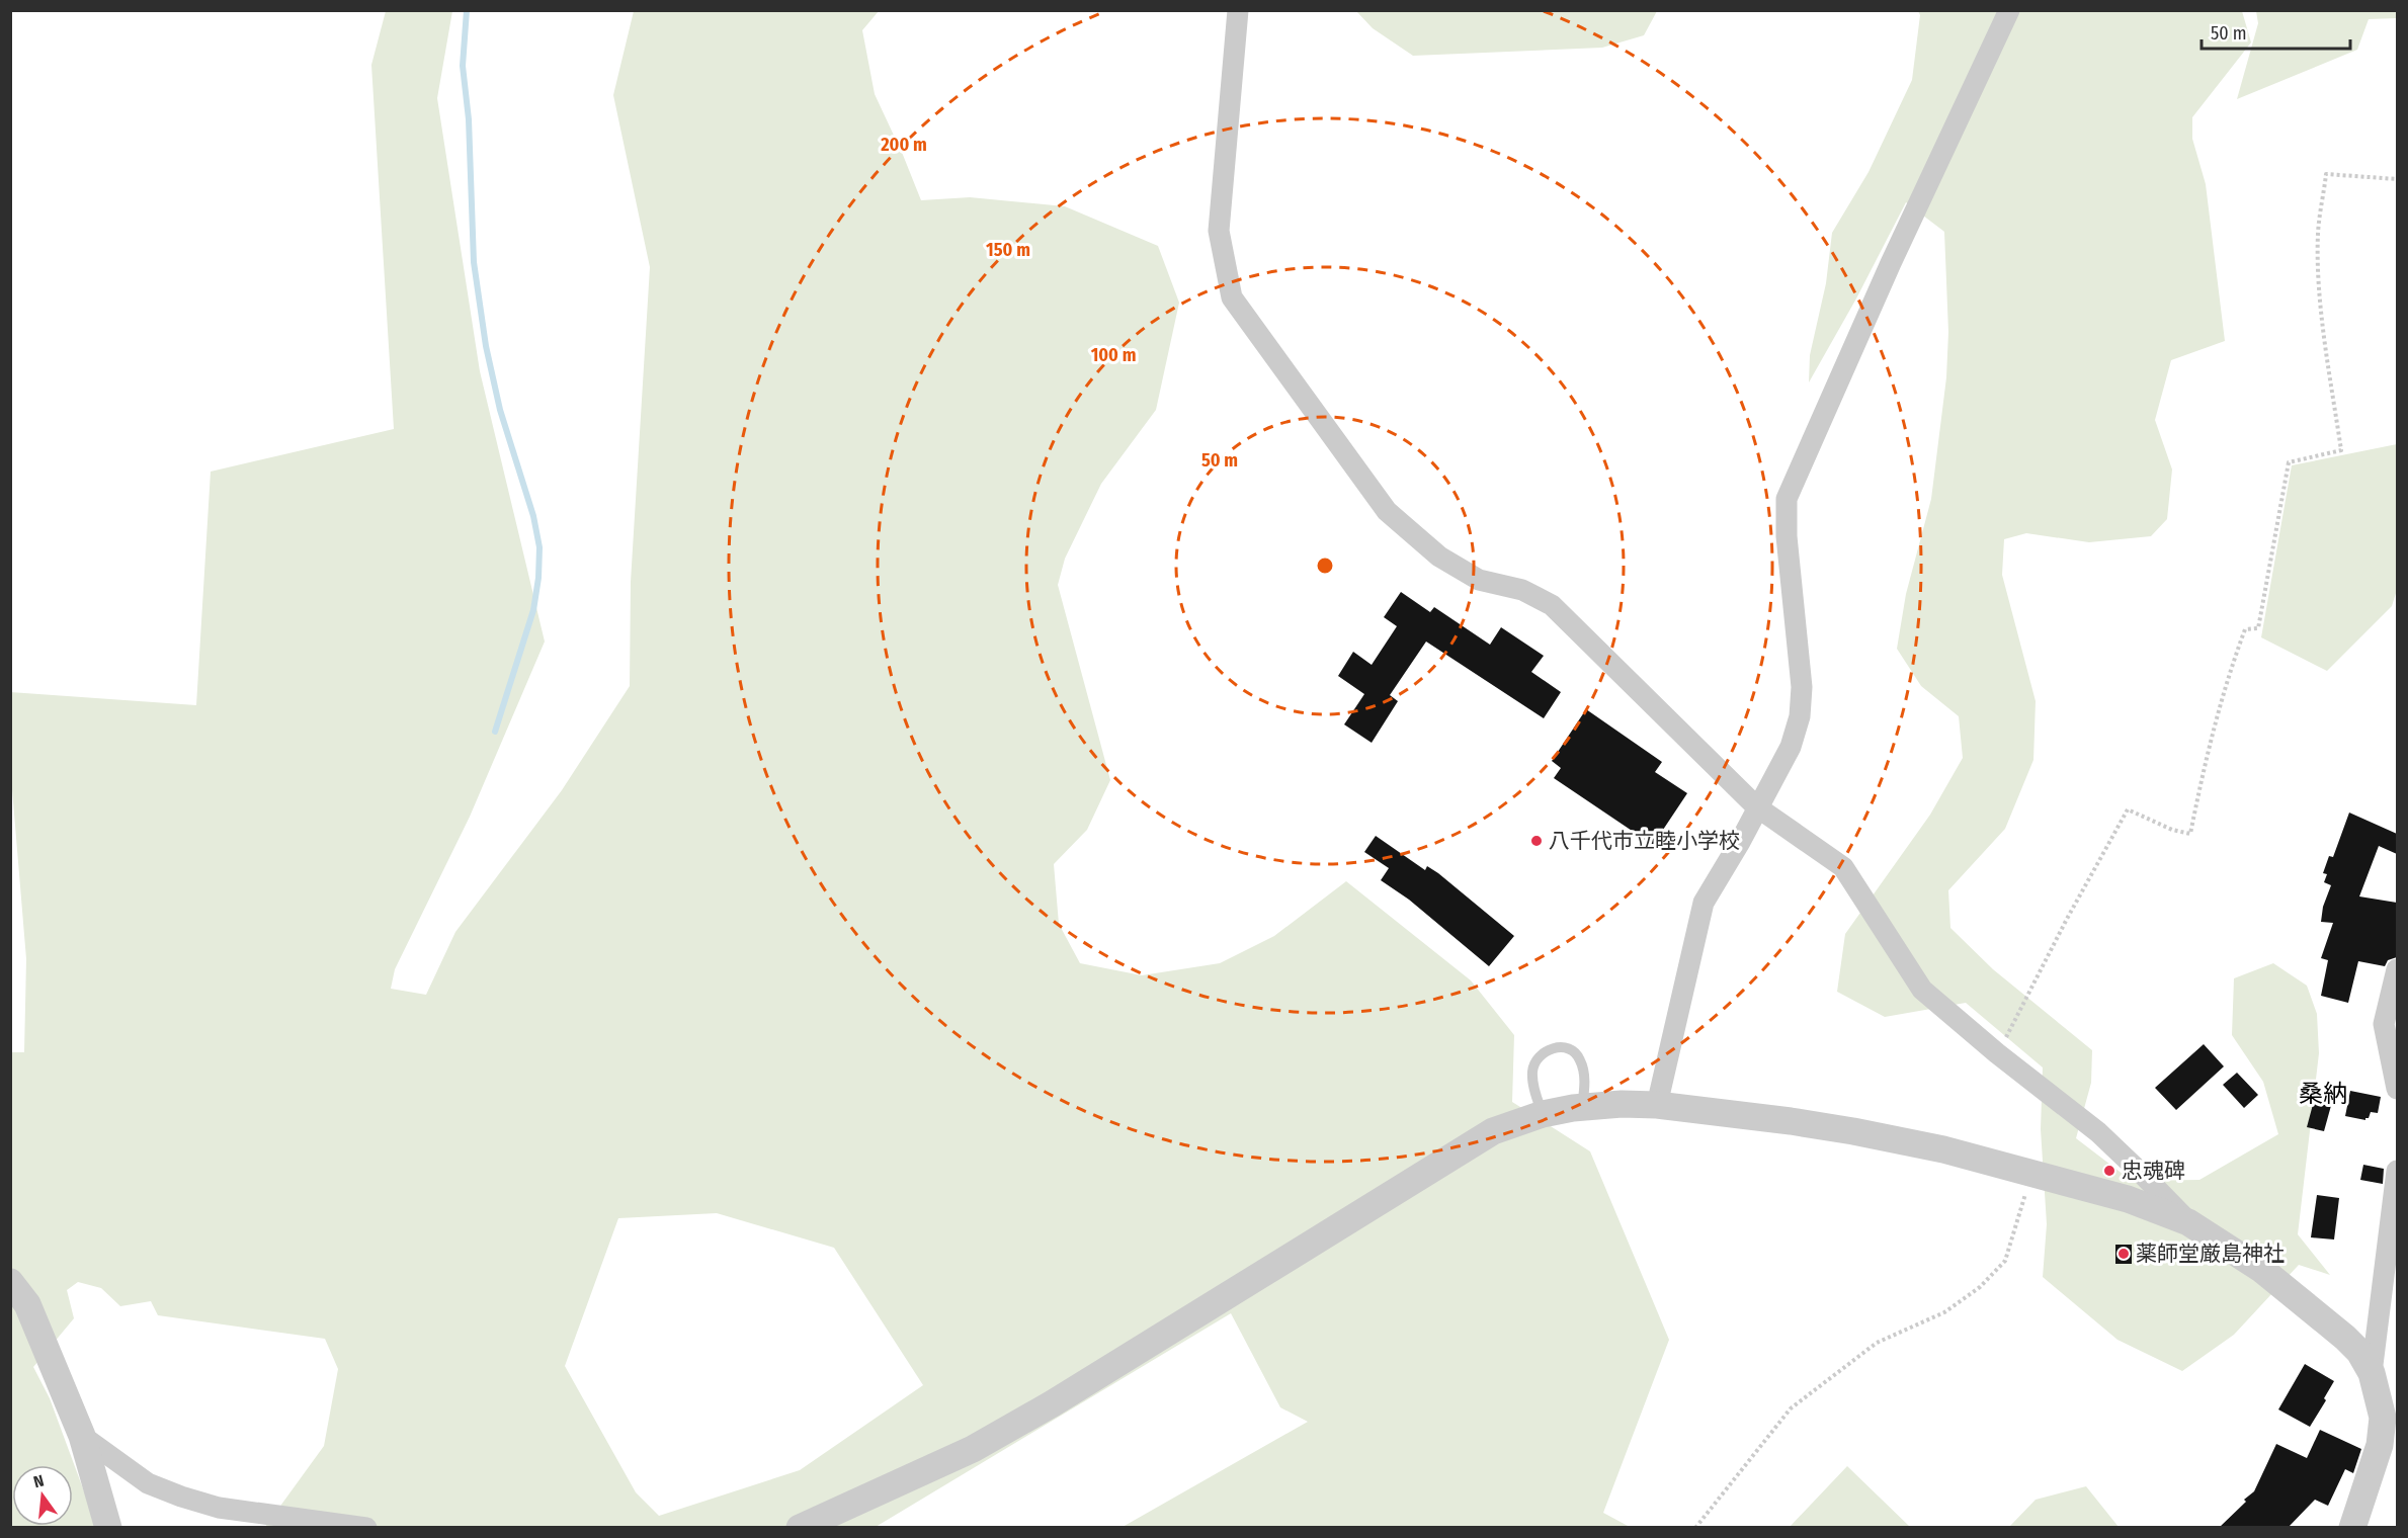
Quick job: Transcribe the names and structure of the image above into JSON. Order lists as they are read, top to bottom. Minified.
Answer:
{"districts":["桑納"],"places":["八千代市立睦小学校","忠魂碑","薬師堂厳島神社"],"scale_bar":"50 m","north":"top","rings":["200 m","150 m","100 m","50 m"]}
